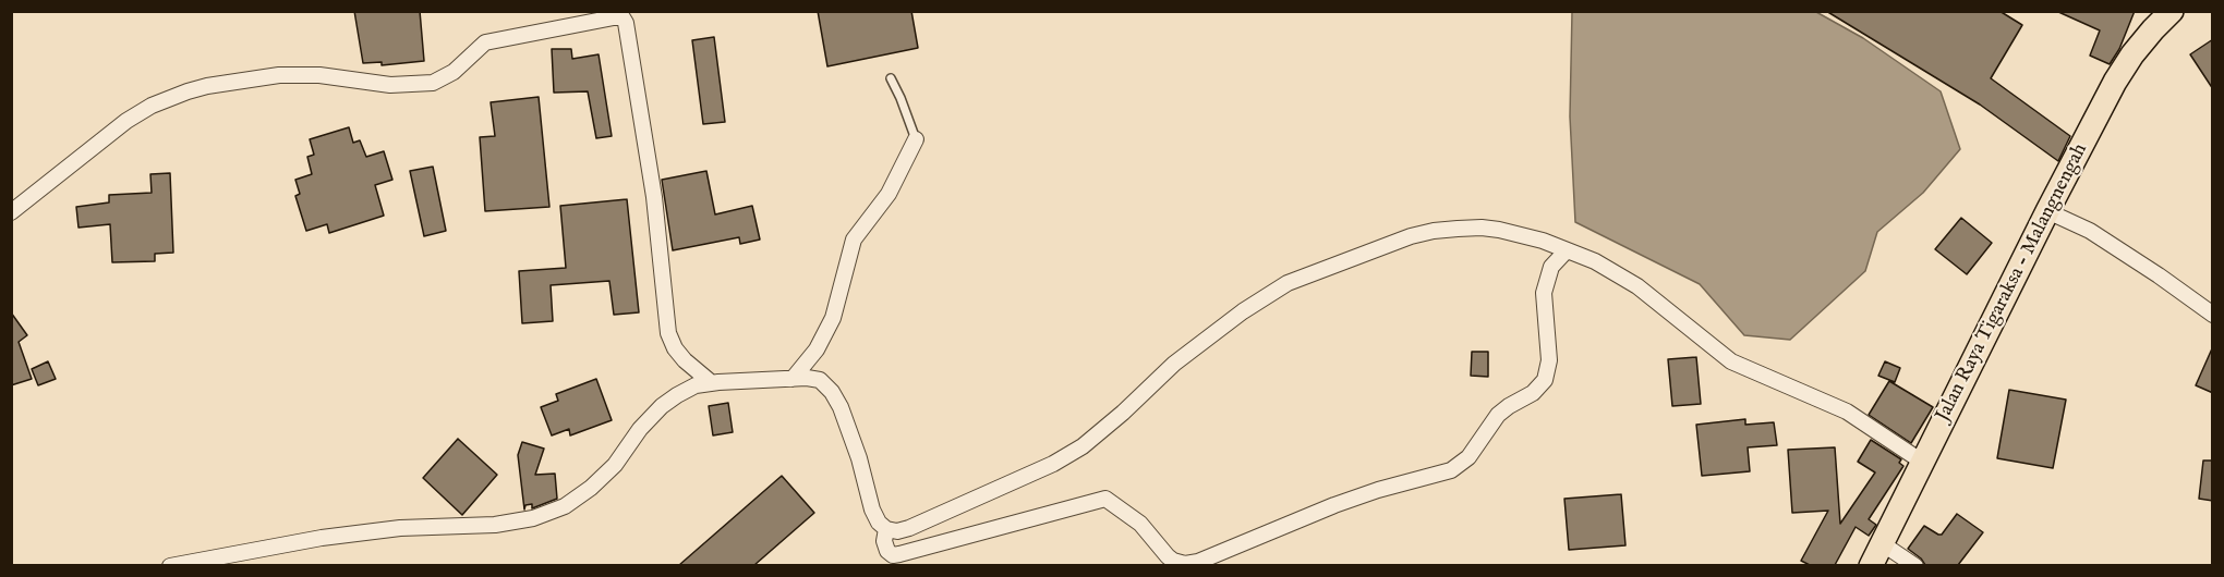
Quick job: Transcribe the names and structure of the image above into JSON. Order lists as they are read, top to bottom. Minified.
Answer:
{"streets":{"main road":["Jalan Raya Tigaraksa - Malangnengah"]}}
